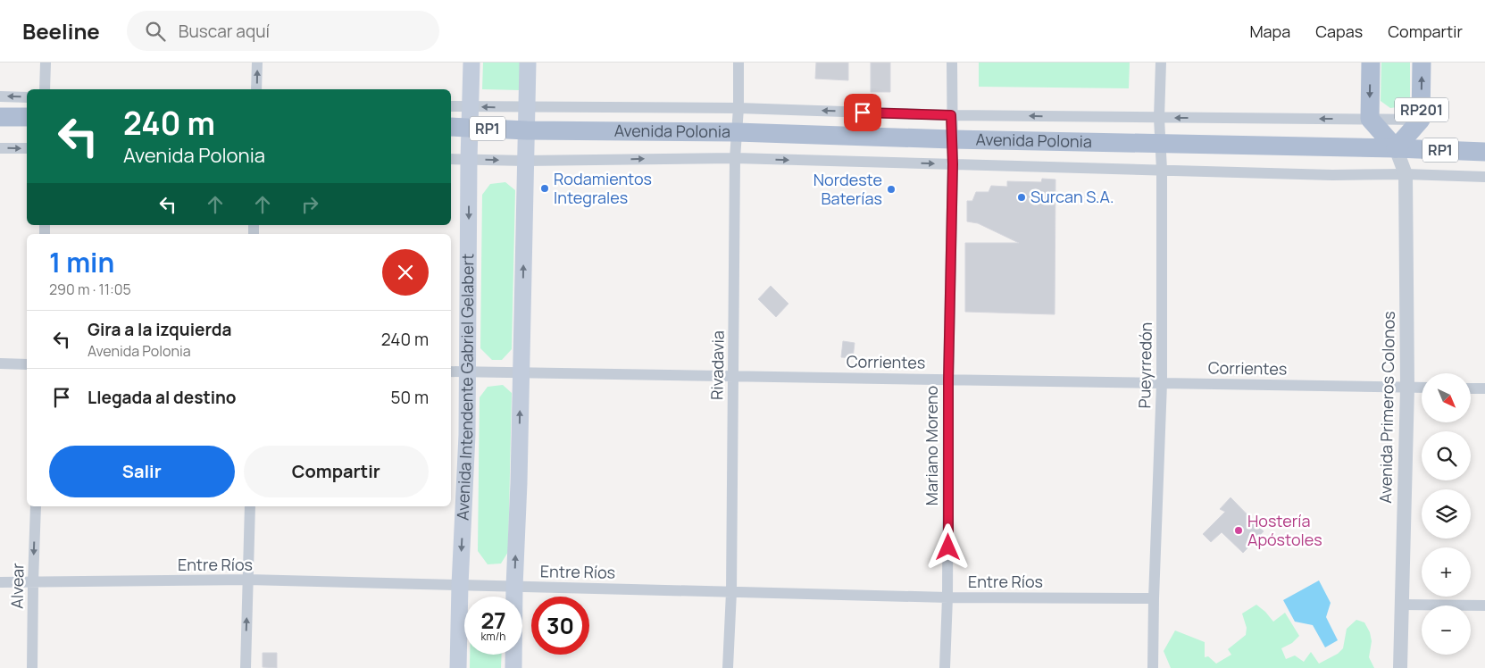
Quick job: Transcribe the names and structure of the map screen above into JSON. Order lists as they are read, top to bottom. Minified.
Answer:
{"streets":{"main road":["RP201","RP1","Avenida Polonia","Avenida Intendente Gabriel Gelabert"],"street":["Corrientes","Rivadavia","Pueyrredón","Avenida Primeros Colonos","Mariano Moreno","Entre Ríos","Alvear"]},"crossings":[["RP201","Avenida Polonia"],["RP201","Avenida Primeros Colonos"],["Avenida Polonia","Rivadavia"],["Avenida Polonia","Pueyrredón"],["Avenida Polonia","Avenida Intendente Gabriel Gelabert"],["Avenida Polonia","Avenida Primeros Colonos"],["Avenida Polonia","Mariano Moreno"],["Corrientes","Rivadavia"],["Corrientes","Pueyrredón"],["Corrientes","Avenida Intendente Gabriel Gelabert"],["Corrientes","Avenida Primeros Colonos"],["Corrientes","Mariano Moreno"],["Rivadavia","Entre Ríos"],["Pueyrredón","Entre Ríos"],["Avenida Intendente Gabriel Gelabert","Entre Ríos"],["Mariano Moreno","Entre Ríos"],["Entre Ríos","Alvear"]],"one_way":["Alvear"],"places":["Rodamientos Integrales","Nordeste Baterías","Surcan S.A.","Hostería Apóstoles"],"north":"bottom right","page":{"header":"Beeline","search":"Buscar aquí","nav":["Mapa","Capas","Compartir"],"turn":["240 m","Avenida Polonia"],"heading":["1 min","290 m · 11:05"],"list":[{"name":"Gira a la izquierda","note":"Avenida Polonia","value":"240 m"},{"name":"Llegada al destino","value":"50 m"}],"map_buttons":["+","−"],"buttons":["Salir","Compartir"],"speed":"27 km/h","limit":"30"}}
